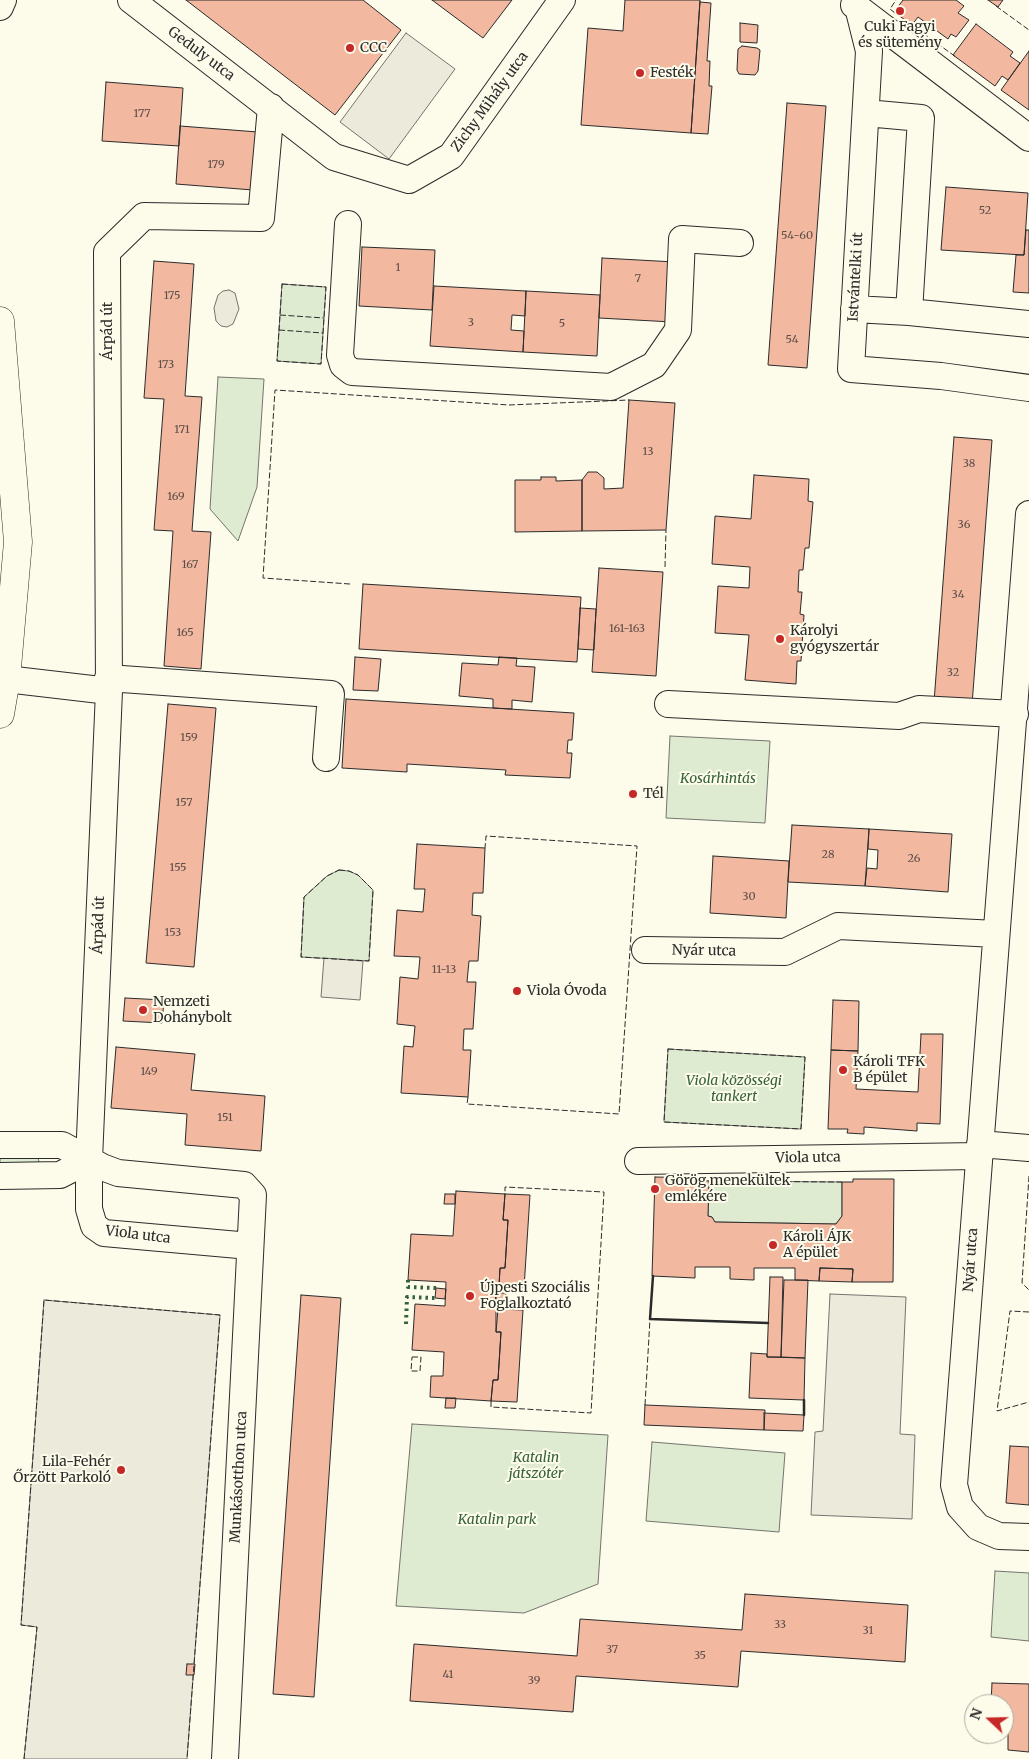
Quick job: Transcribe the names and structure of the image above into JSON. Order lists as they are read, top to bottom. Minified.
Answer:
{"streets":{"street":["Geduly utca","Zichy Mihály utca","Istvántelki út","Árpád út","Nyár utca","Viola utca","Munkásotthon utca"]},"crossings":[["Geduly utca","Zichy Mihály utca"],["Geduly utca","Árpád út"],["Zichy Mihály utca","Árpád út"],["Árpád út","Viola utca"],["Árpád út","Munkásotthon utca"],["Nyár utca","Viola utca"],["Viola utca","Munkásotthon utca"]],"parks":["Kosárhintás","Viola közösségi tankert","Katalin játszótér","Katalin park"],"places":["Cuki Fagyi és sütemény","CCC","Festék","Károlyi gyógyszertár","Tél","Viola Óvoda","Nemzeti Dohánybolt","Károli TFK B épület","Görög menekültek emlékére","Károli ÁJK A épület","Újpesti Szociális Foglalkoztató","Lila-Fehér Őrzött Parkoló"],"house_numbers":["177","179","52","54-60","1","7","175","3","5","54","173","171","13","38","169","36","167","34","161-163","165","32","159","157","28","26","155","30","153","11-13","149","151","33","31","37","35","41","39"],"north":"left"}
